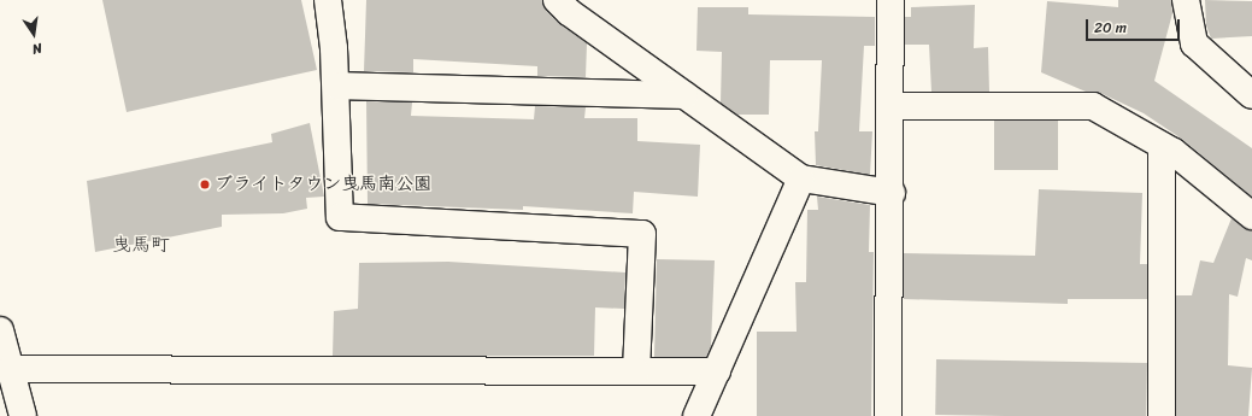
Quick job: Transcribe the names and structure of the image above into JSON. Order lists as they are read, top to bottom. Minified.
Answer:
{"districts":["曳馬町"],"places":["ブライトタウン曳馬南公園"],"scale_bar":"20 m","north":"bottom"}
